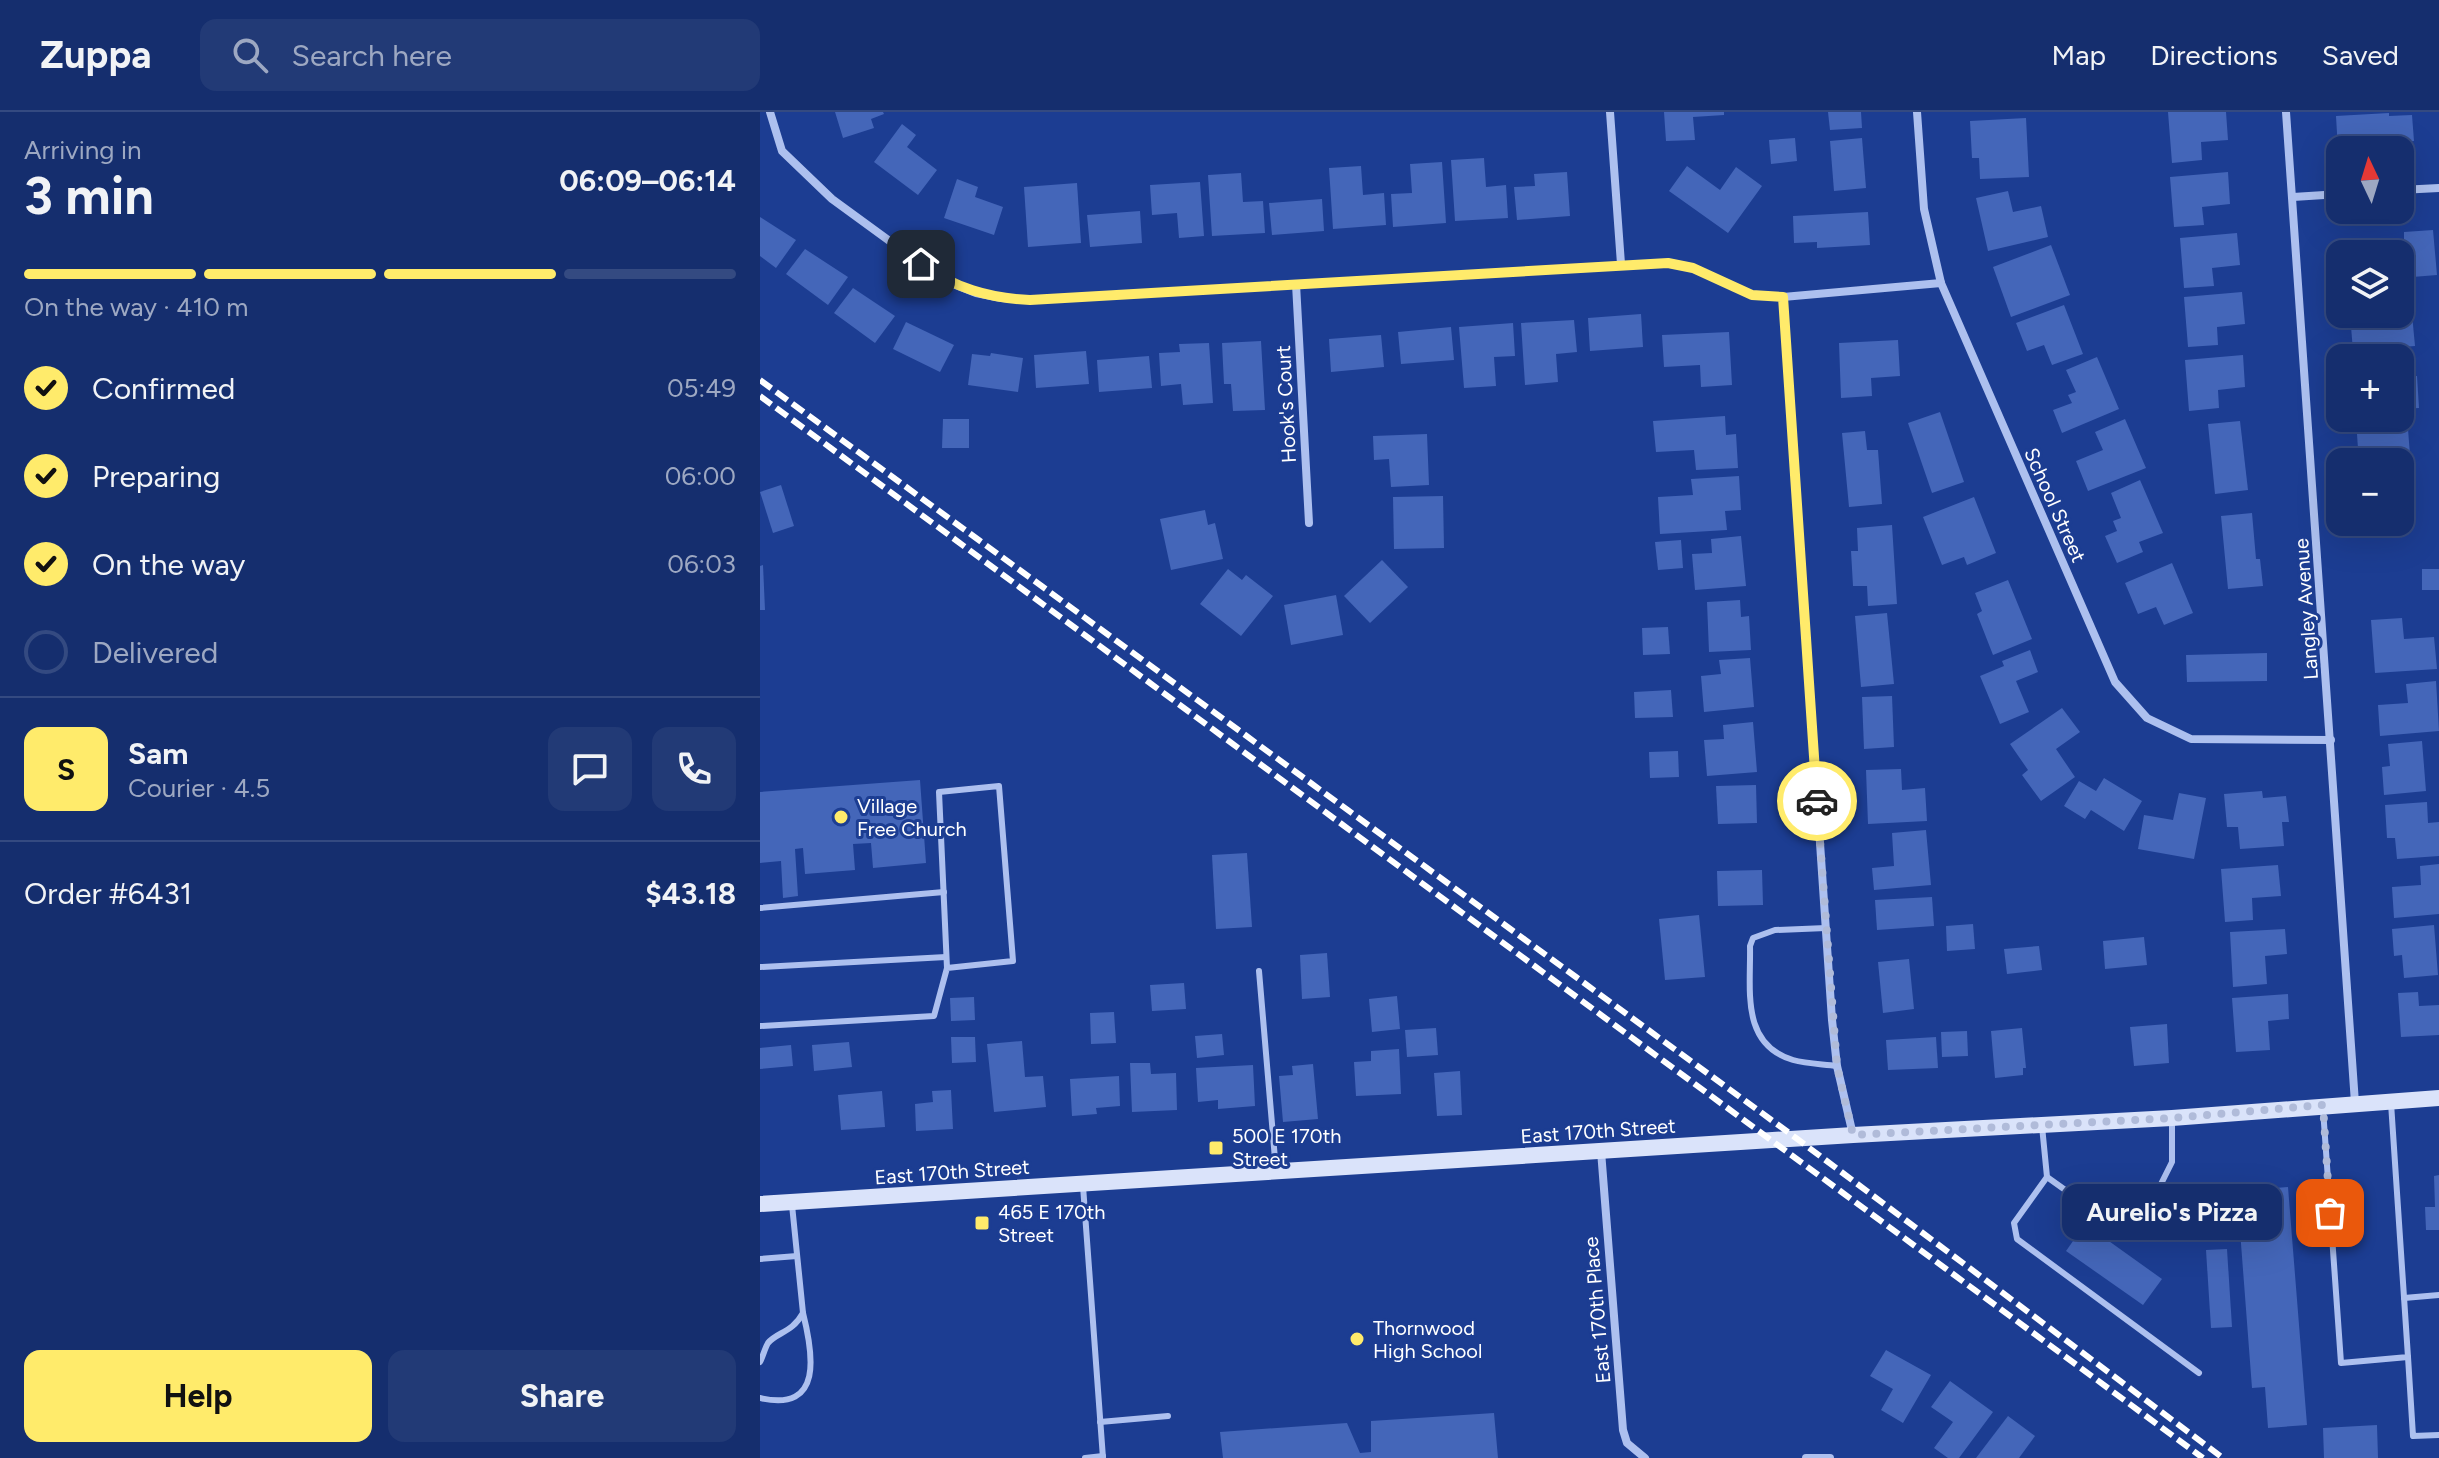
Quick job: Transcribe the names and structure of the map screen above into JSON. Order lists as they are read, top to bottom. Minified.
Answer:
{"streets":{"street":["Hook's Court","School Street","Langley Avenue","East 170th Street","East 170th Place"]},"crossings":[["School Street","Langley Avenue"],["Langley Avenue","East 170th Street"],["East 170th Street","East 170th Place"]],"places":{"other":["Village Free Church","Aurelio's Pizza","Thornwood High School"],"transit":["500 E 170th Street","465 E 170th Street"]},"north":"top","page":{"header":"Zuppa","search":"Search here","nav":["Map","Directions","Saved"],"heading":["3 min","Arriving in","06:09–06:14"],"panel":["Sam","Courier · 4.5","Order #6431","$43.18"],"map_buttons":["+","−"],"bar":"On the way · 410 m","list":[["Confirmed","05:49"],["Preparing","06:00"],["On the way","06:03"],"Delivered"],"round":"S","bubble":"Aurelio's Pizza","buttons":["Help","Share"]}}
